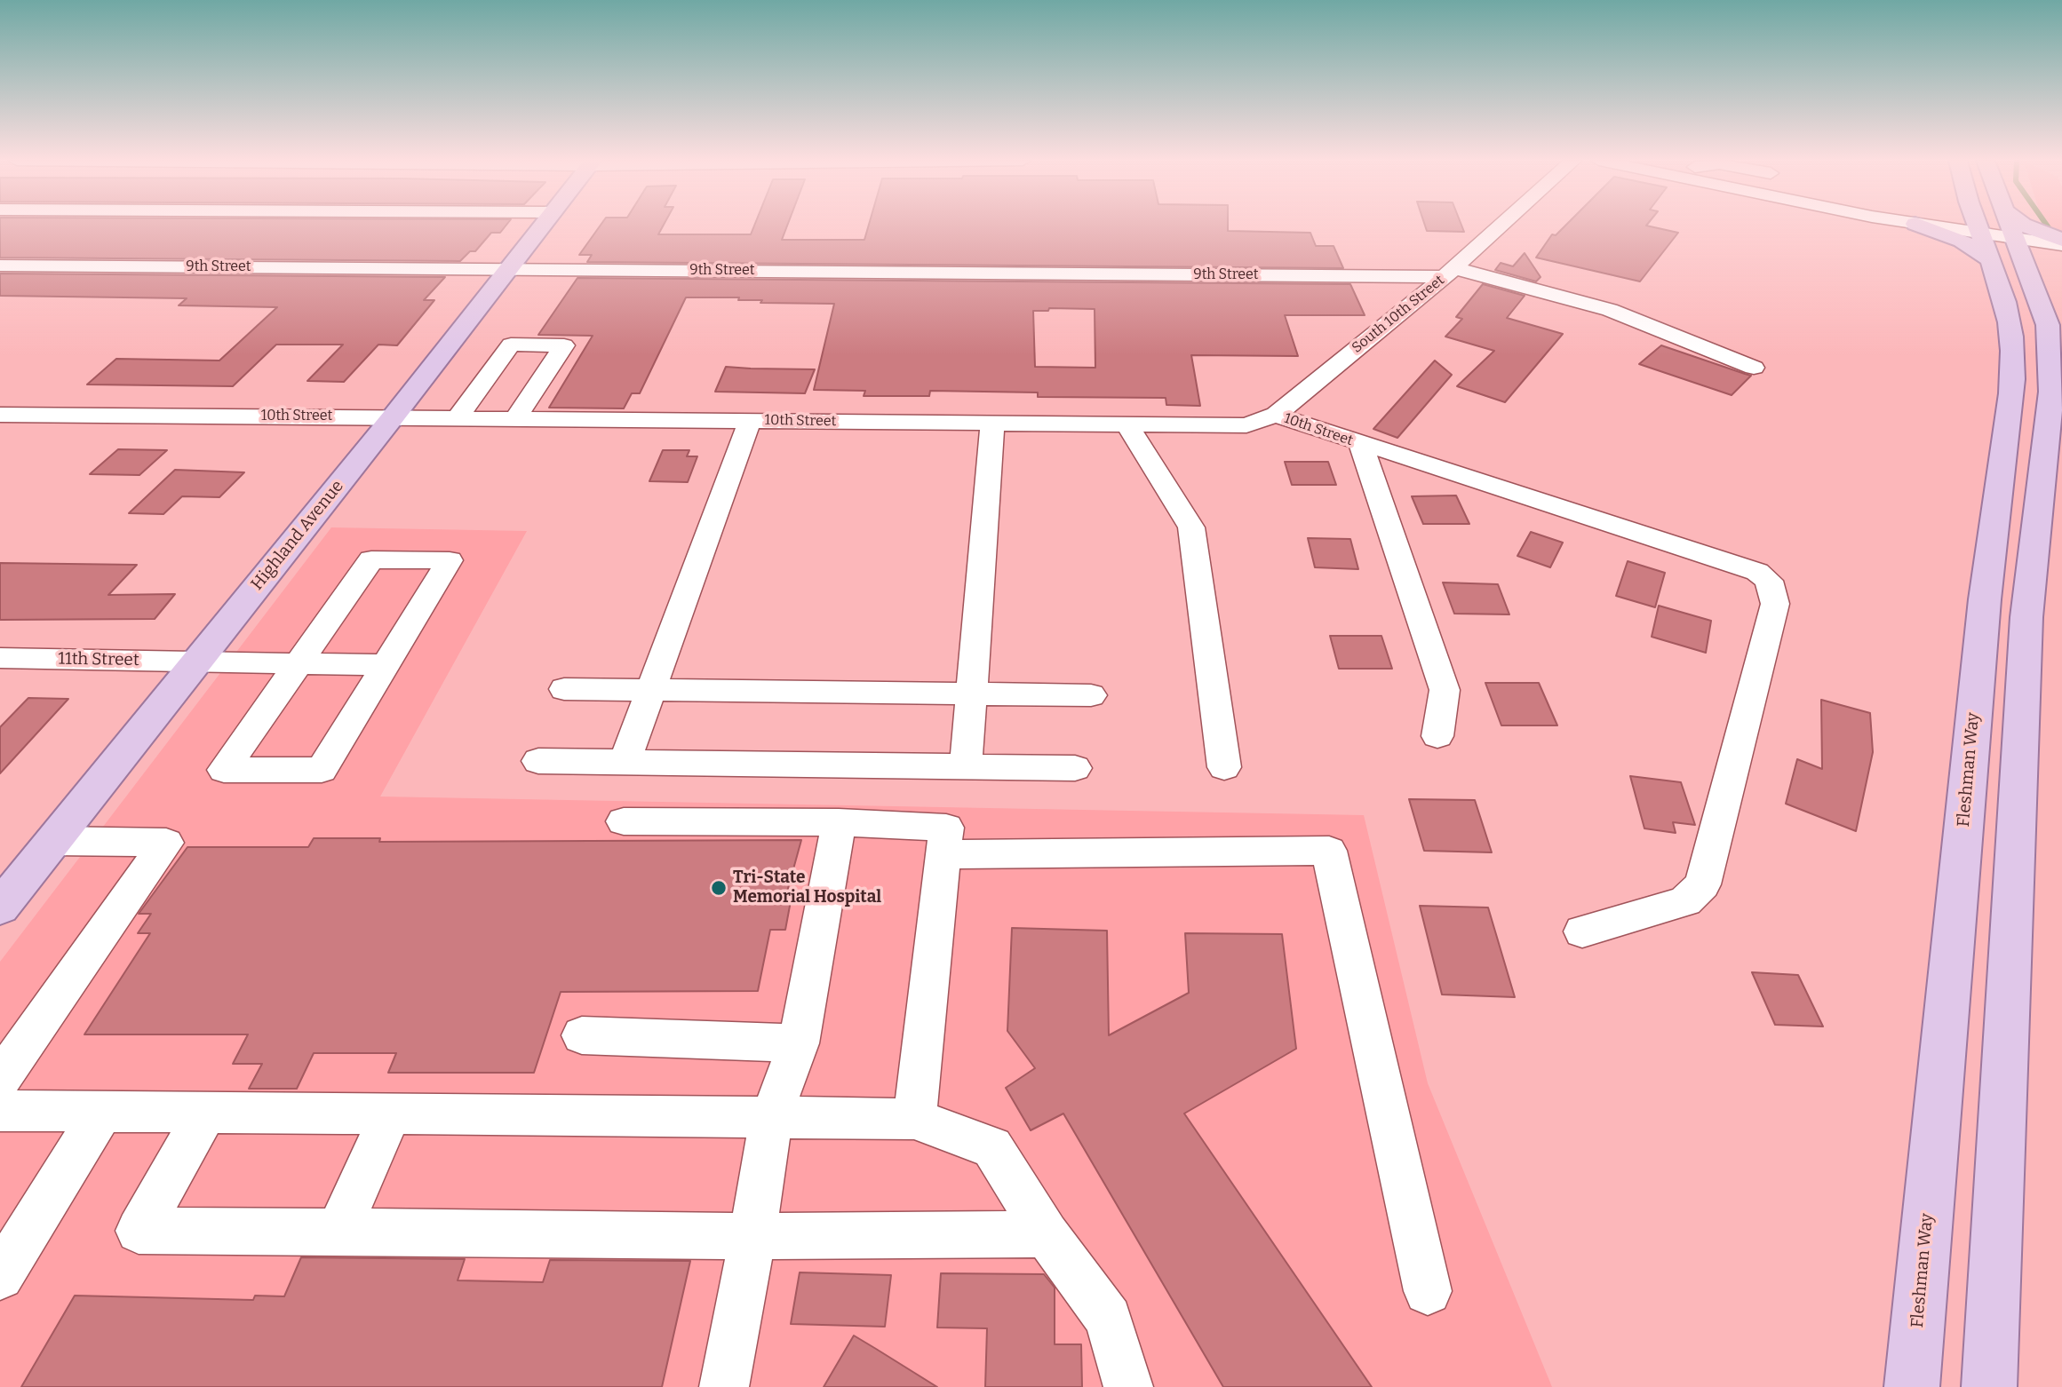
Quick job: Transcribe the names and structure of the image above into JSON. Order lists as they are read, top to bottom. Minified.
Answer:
{"streets":{"main road":["Highland Avenue","Fleshman Way"],"street":["9th Street","South 10th Street","10th Street","11th Street"]},"crossings":[["9th Street","South 10th Street"],["9th Street","Highland Avenue"],["South 10th Street","10th Street"],["10th Street","Highland Avenue"],["Highland Avenue","11th Street"]],"places":["Tri-State Memorial Hospital"]}
